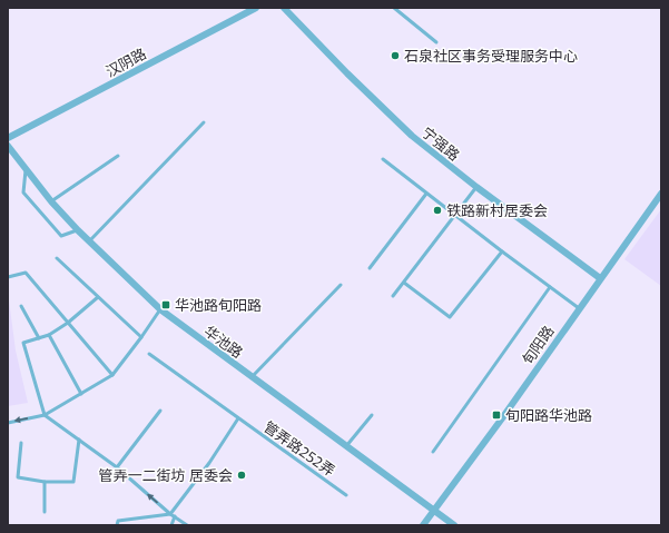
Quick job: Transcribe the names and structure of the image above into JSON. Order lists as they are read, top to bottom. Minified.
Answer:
{"streets":{"street":["汉阴路","宁强路","华池路","旬阳路"],"lane":["管弄路252弄"]},"crossings":[["宁强路","旬阳路"],["华池路","旬阳路"]],"places":{"other":["石泉社区事务受理服务中心","铁路新村居委会","管弄一二街坊 居委会"],"transit":["华池路旬阳路","旬阳路华池路"]}}
